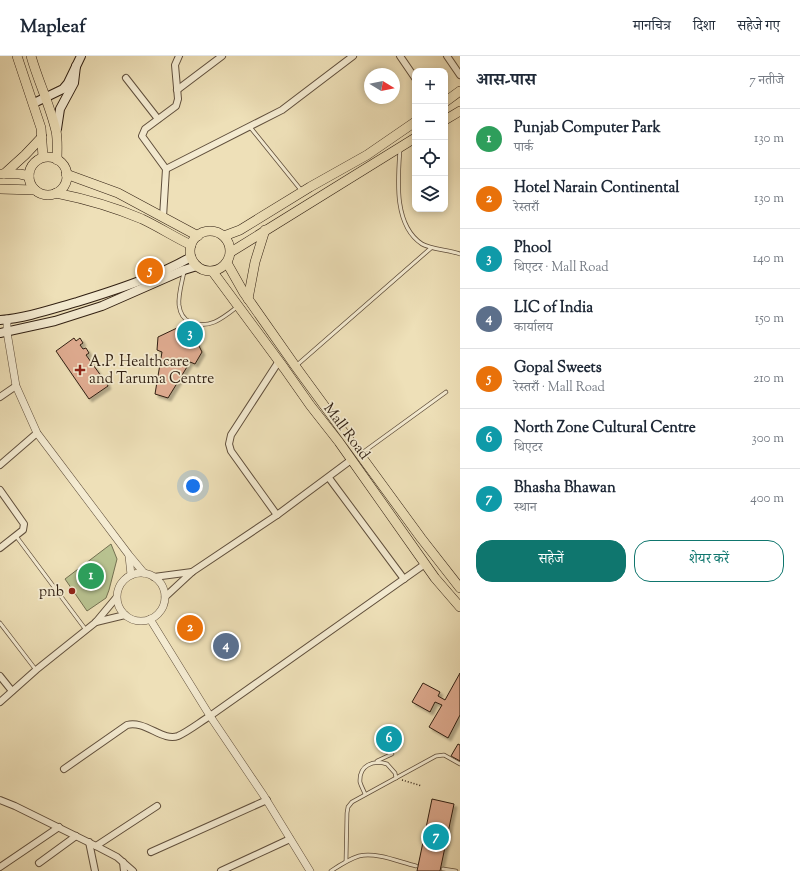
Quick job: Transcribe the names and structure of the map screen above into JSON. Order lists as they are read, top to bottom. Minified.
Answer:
{"streets":{"main road":["Mall Road"]},"places":{"health":["A.P. Healthcare and Taruma Centre"],"other":["pnb"]},"north":"right","page":{"header":"Mapleaf","nav":["मानचित्र","दिशा","सहेजे गए"],"heading":["आस-पास","7 नतीजे"],"map_buttons":["+","−"],"list":[{"mark":"1","name":"Punjab Computer Park","note":"पार्क","value":"130 m"},{"mark":"2","name":"Hotel Narain Continental","note":"रेस्तराँ","value":"130 m"},{"mark":"3","name":"Phool","note":"थिएटर · Mall Road","value":"140 m"},{"mark":"4","name":"LIC of India","note":"कार्यालय","value":"150 m"},{"mark":"5","name":"Gopal Sweets","note":"रेस्तराँ · Mall Road","value":"210 m"},{"mark":"6","name":"North Zone Cultural Centre","note":"थिएटर","value":"300 m"},{"mark":"7","name":"Bhasha Bhawan","note":"स्थान","value":"400 m"}],"pins":["5","3","1","2","4","6","7"],"buttons":["सहेजें","शेयर करें"]}}
